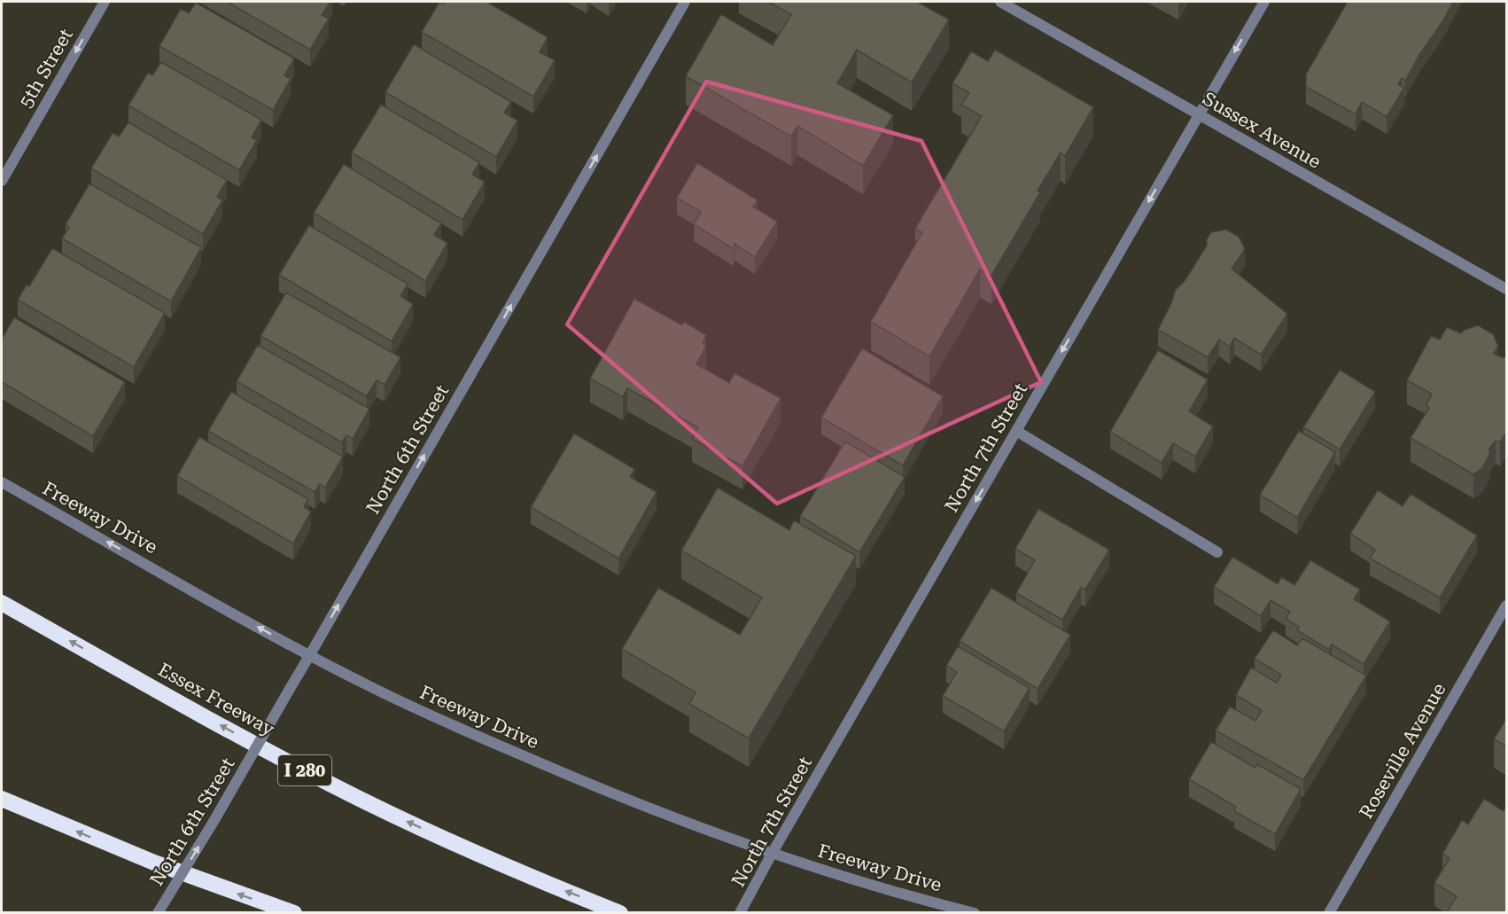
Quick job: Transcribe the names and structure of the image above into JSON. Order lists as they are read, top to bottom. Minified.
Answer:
{"streets":{"highway":["Essex Freeway","I 280"],"street":["5th Street","Sussex Avenue","North 7th Street","North 6th Street","Freeway Drive","Roseville Avenue"]},"crossings":[["Sussex Avenue","North 7th Street"],["North 7th Street","Freeway Drive"],["North 6th Street","Freeway Drive"]],"one_way":["5th Street","North 7th Street","North 6th Street","Essex Freeway"]}
